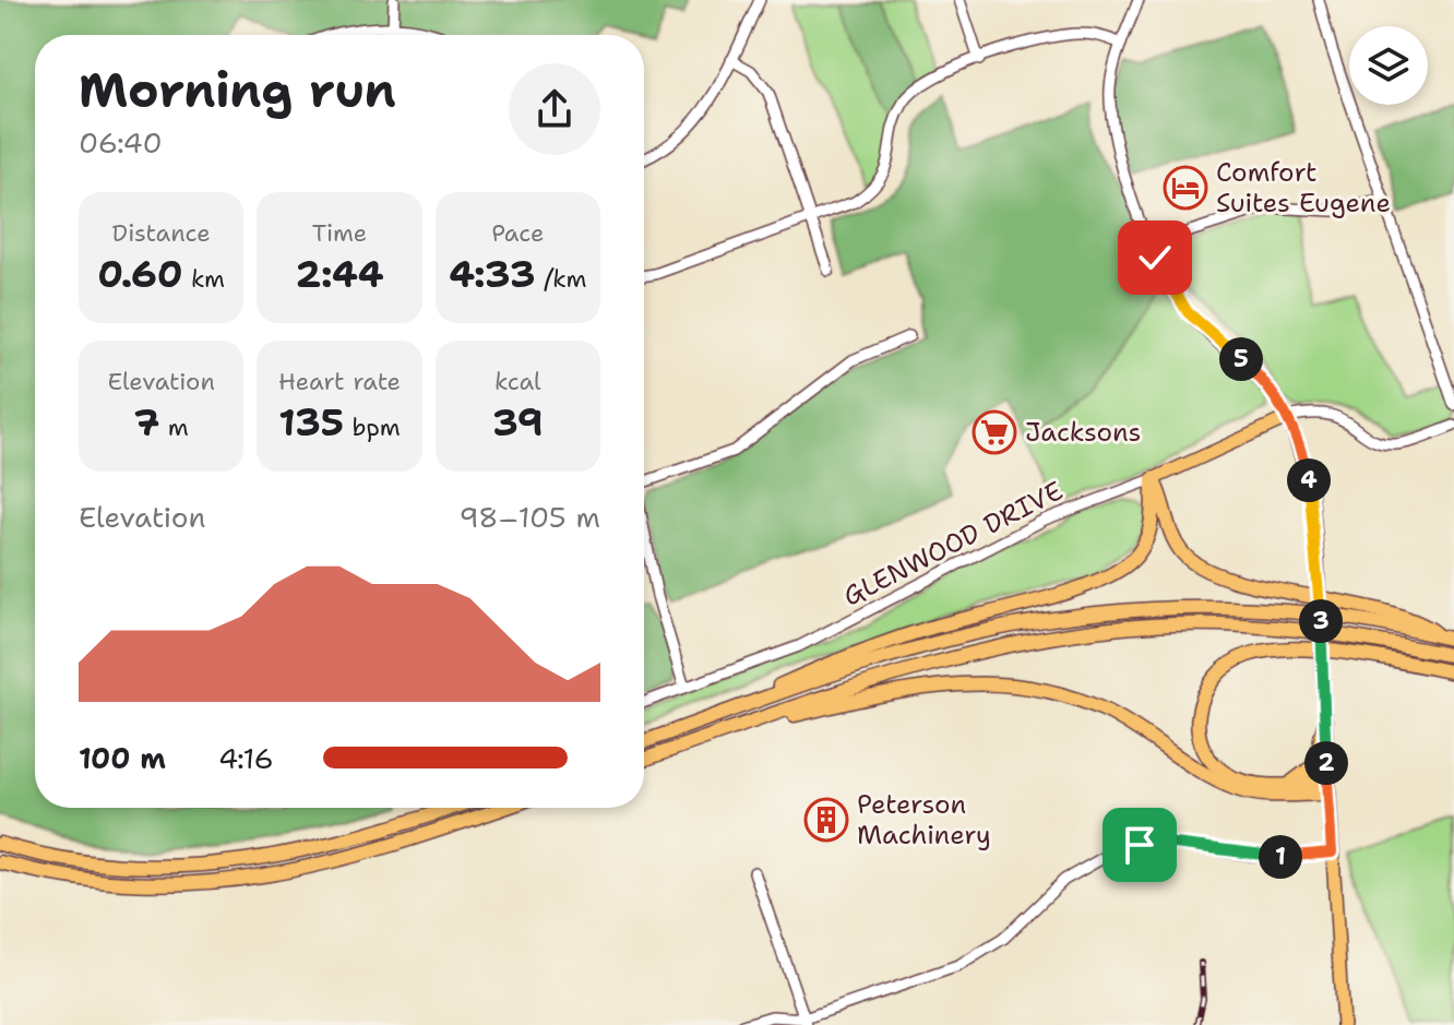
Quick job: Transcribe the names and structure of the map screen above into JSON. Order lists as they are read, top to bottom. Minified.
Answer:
{"streets":{"main road":["GLENWOOD DRIVE"]},"places":{"hotel":["Comfort Suites Eugene"],"supermarket":["Jacksons"],"building":["Peterson Machinery"]},"page":{"heading":["Morning run","06:40"],"stats":[["Distance","0.60 km"],["Time","2:44"],["Pace","4:33 /km"],["Elevation","7 m"],["Heart rate","135 bpm"],["kcal","39"]],"pins":["5","4","3","2","1"],"chart":["Elevation","98–105 m"],"list":[{"name":"100 m","note":"4:16"}]}}
